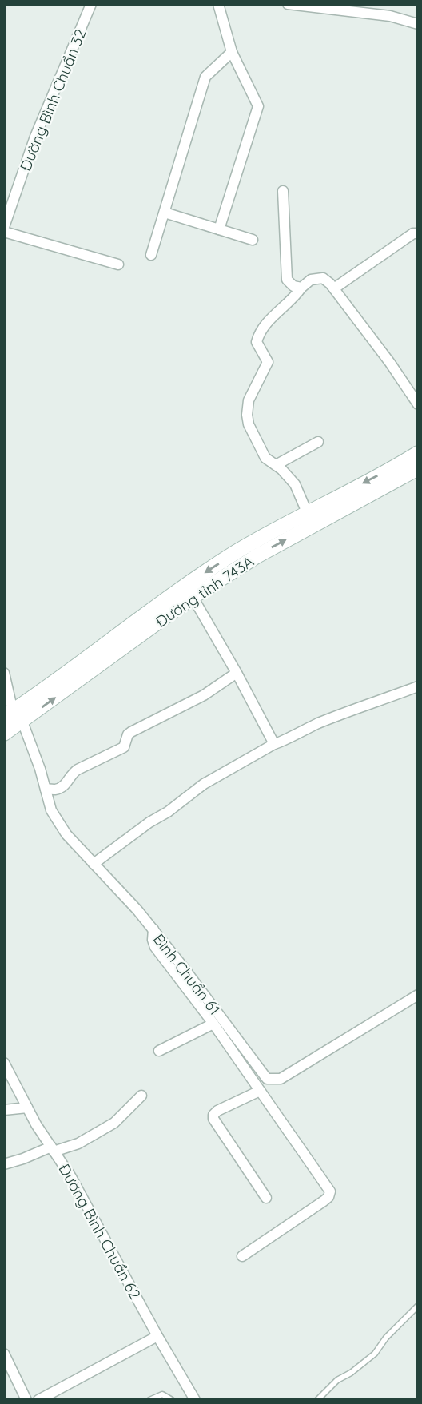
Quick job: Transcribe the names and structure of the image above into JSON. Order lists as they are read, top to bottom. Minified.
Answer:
{"streets":{"main road":["Đường tỉnh 743A"],"street":["Đường Bình Chuẩn 32","Bình Chuẩn 61","Đường Bình Chuẩn 62"]},"crossings":[["Đường tỉnh 743A","Bình Chuẩn 61"]]}
